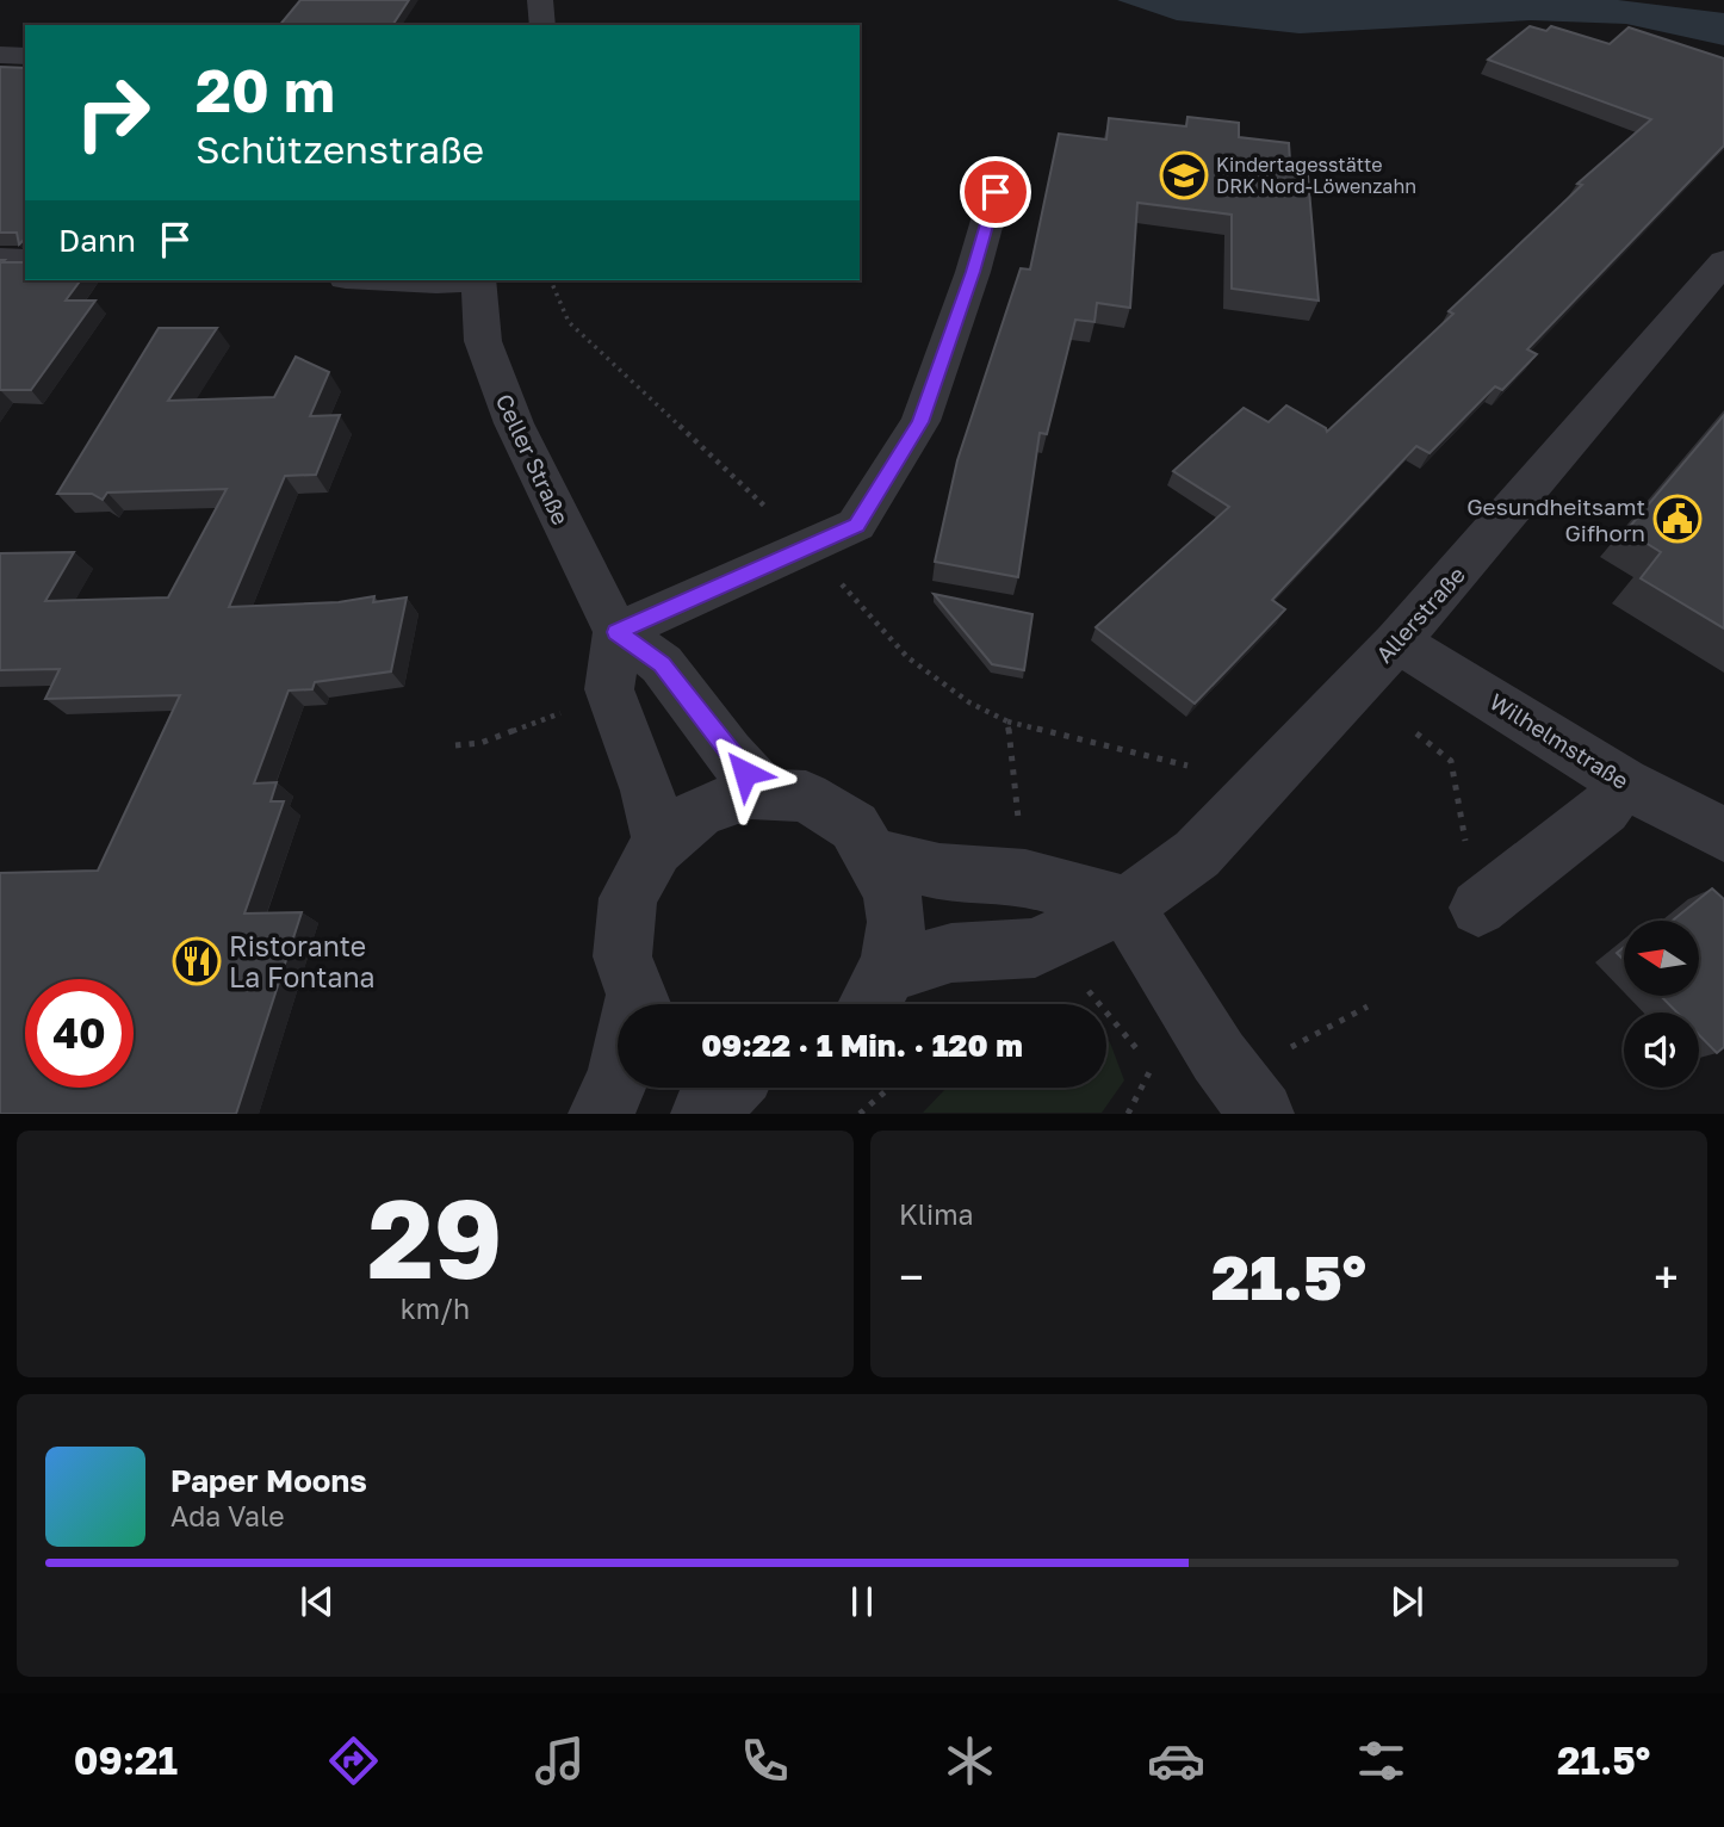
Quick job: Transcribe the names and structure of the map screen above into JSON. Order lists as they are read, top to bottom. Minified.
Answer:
{"streets":{"street":["Celler Straße","Allerstraße","Wilhelmstraße"]},"crossings":[["Allerstraße","Wilhelmstraße"]],"places":{"school or university":["Kindertagesstätte DRK Nord-Löwenzahn"],"public building":["Gesundheitsamt Gifhorn"],"restaurant":["Ristorante La Fontana"]},"north":"left","page":{"turn":["20 m","Schützenstraße"],"then":"Dann","limit":"40","trip":"09:22 · 1 Min. · 120 m","tile":[["29","km/h"],"Klima"],"heat":["−","21.5°","+"],"song":["Paper Moons","Ada Vale"],"tabs":["09:21","21.5°"]}}
